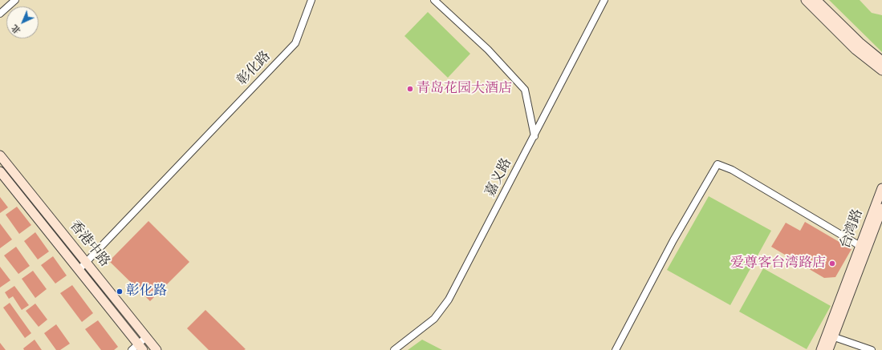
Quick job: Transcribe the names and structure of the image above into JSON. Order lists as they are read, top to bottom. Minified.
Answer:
{"streets":{"main road":["台湾路","香港中路"],"street":["彰化路","嘉义路"]},"crossings":[["彰化路","香港中路"]],"places":["青岛花园大酒店","爱尊客台湾路店","彰化路"],"north":"bottom left"}
